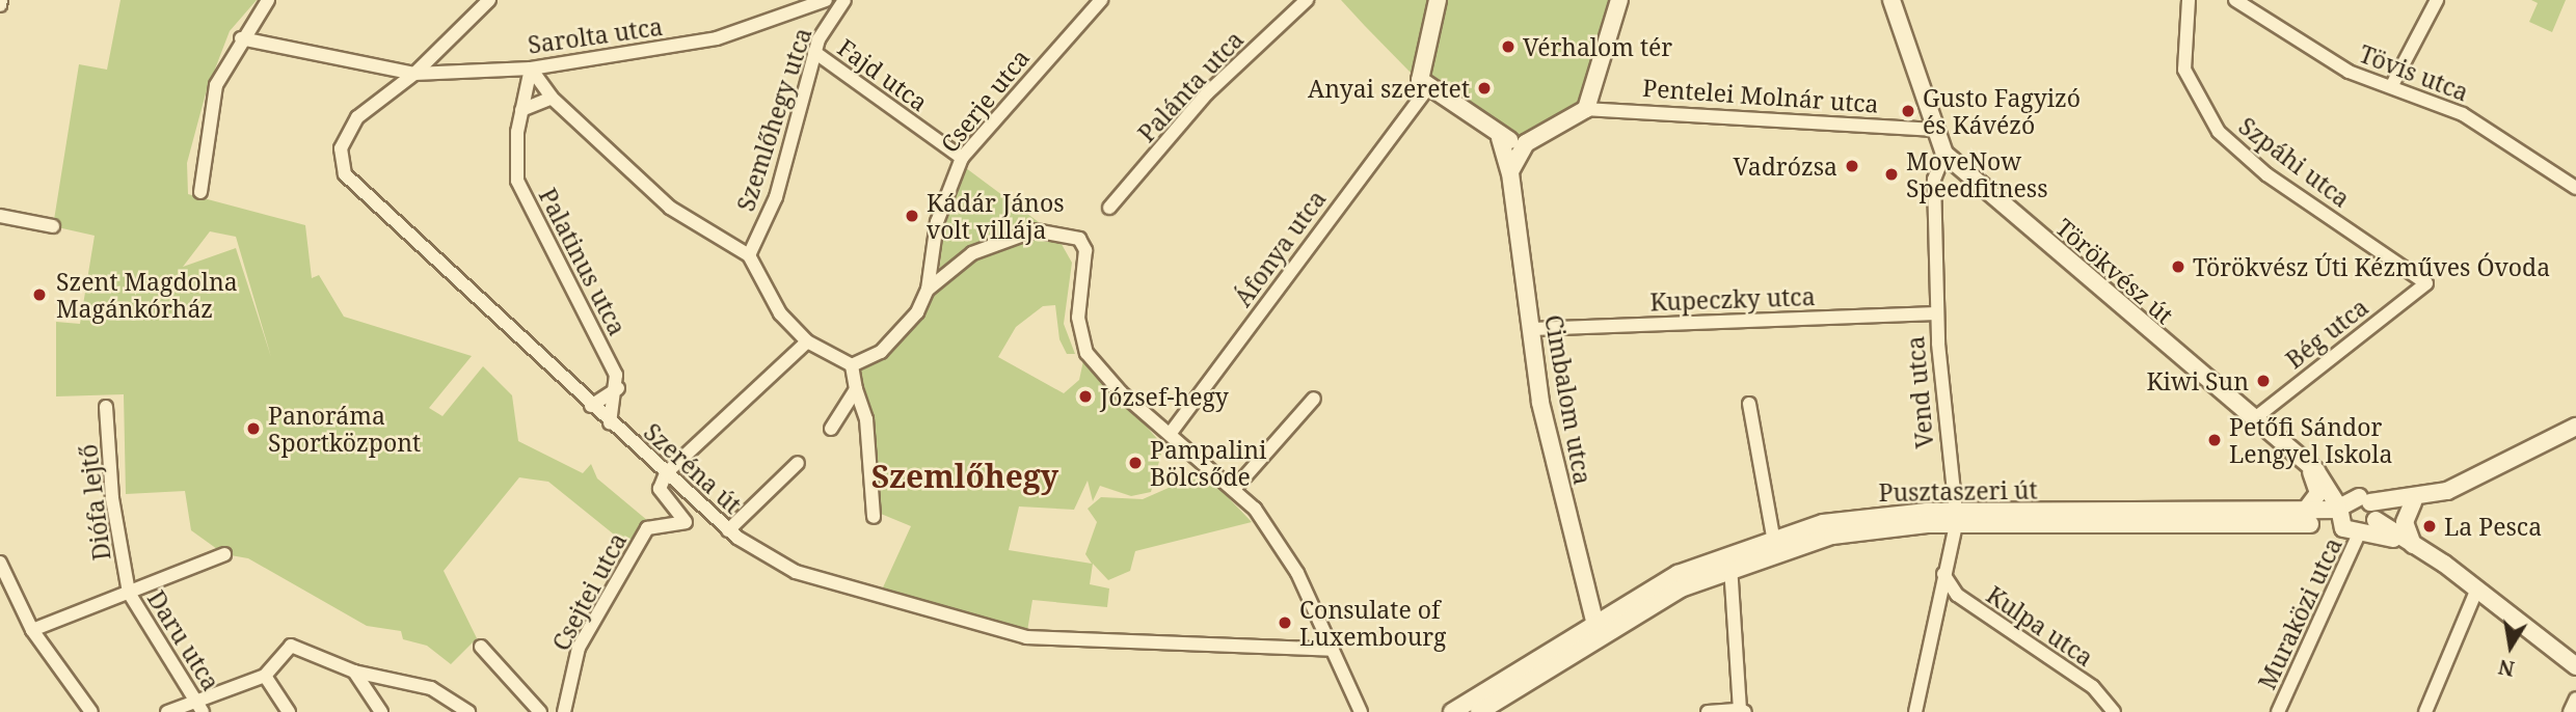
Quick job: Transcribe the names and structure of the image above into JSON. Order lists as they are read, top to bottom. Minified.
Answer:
{"streets":{"street":["Sarolta utca","Tövis utca","Fajd utca","Palánta utca","Pentelei Molnár utca","Cserje utca","Szemlőhegy utca","Szpáhi utca","Áfonya utca","Palatinus utca","Törökvész út","Kupeczky utca","Bég utca","Vend utca","Cimbalom utca","Szeréna út","Pusztaszeri út","Diófa lejtő","Csejtei utca","Muraközi utca","Kulpa utca","Daru utca"]},"crossings":[["Sarolta utca","Palatinus utca"],["Sarolta utca","Szeréna út"],["Fajd utca","Cserje utca"],["Fajd utca","Szemlőhegy utca"],["Pentelei Molnár utca","Törökvész út"],["Szpáhi utca","Bég utca"],["Törökvész út","Bég utca"],["Törökvész út","Vend utca"],["Törökvész út","Pusztaszeri út"],["Kupeczky utca","Vend utca"],["Kupeczky utca","Cimbalom utca"],["Vend utca","Pusztaszeri út"],["Vend utca","Kulpa utca"],["Cimbalom utca","Pusztaszeri út"],["Szeréna út","Csejtei utca"],["Diófa lejtő","Daru utca"]],"districts":["Szemlőhegy"],"places":["Vérhalom tér","Anyai szeretet","Gusto Fagyizó és Kávézó","Vadrózsa","MoveNow Speedfitness","Kádár János volt villája","Törökvész Úti Kézműves Óvoda","Szent Magdolna Magánkórház","Kiwi Sun","József-hegy","Panoráma Sportközpont","Petőfi Sándor Lengyel Iskola","Pampalini Bölcsőde","La Pesca","Consulate of Luxembourg"],"north":"bottom"}
